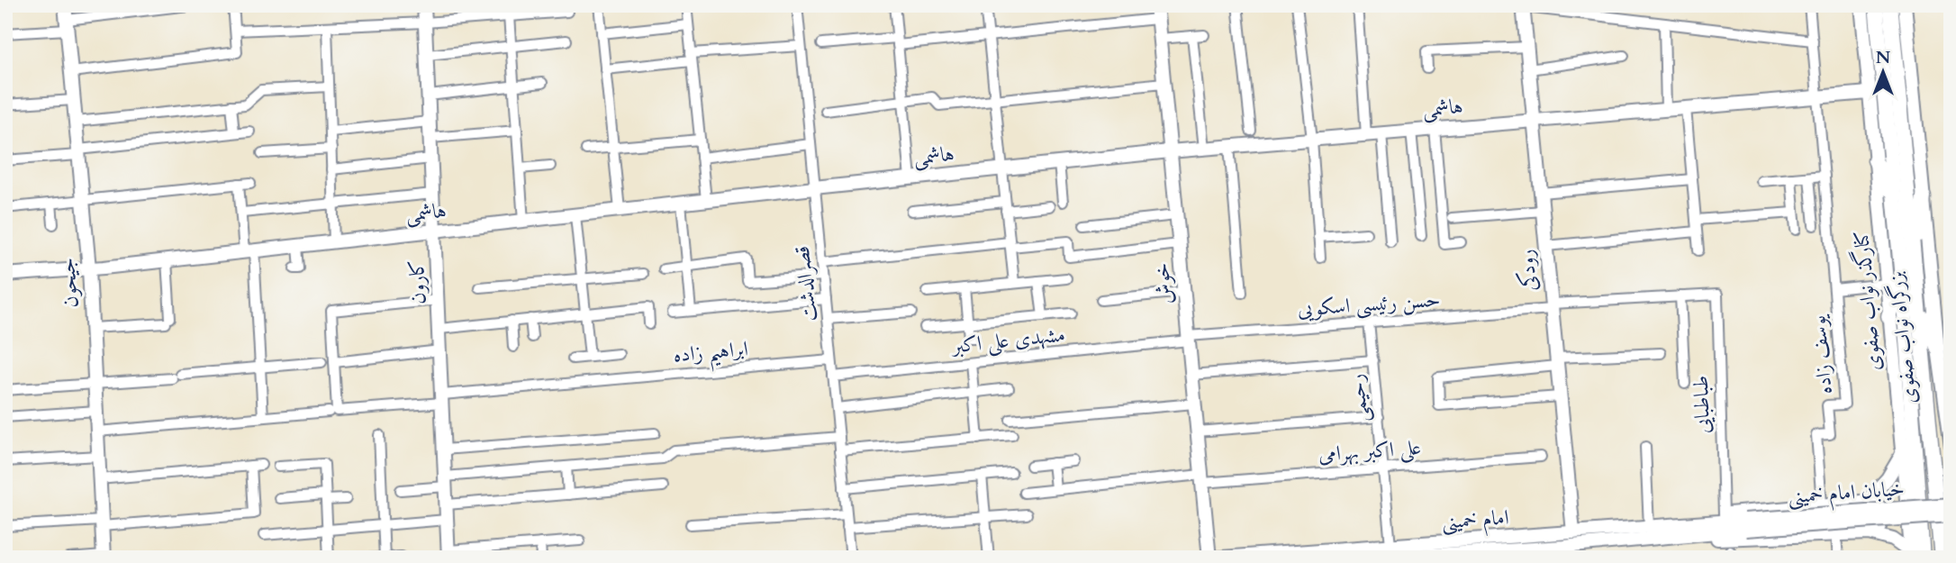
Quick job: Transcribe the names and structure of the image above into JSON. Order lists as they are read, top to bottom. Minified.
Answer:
{"streets":{"highway":["بزرگراه نواب صفوی"],"main road":["هاشمی","رودکی","کارون","جیحون","خوش","کنارگذر نواب صفوی","خیابان امام خمینی","امام خمینی"],"street":["قصرالدشت","حسن رئیسی اسکویی","مشهدی علی اکبر","ابراهیم زاده","یوسف زاده","رحیمی","طباطبایی","علی اکبر بهرامی"]},"crossings":[["هاشمی","رودکی"],["هاشمی","کارون"],["هاشمی","جیحون"],["هاشمی","قصرالدشت"],["هاشمی","خوش"],["هاشمی","کنارگذر نواب صفوی"],["هاشمی","یوسف زاده"],["رودکی","حسن رئیسی اسکویی"],["رودکی","امام خمینی"],["کارون","ابراهیم زاده"],["جیحون","ابراهیم زاده"],["قصرالدشت","مشهدی علی اکبر"],["قصرالدشت","ابراهیم زاده"],["خوش","حسن رئیسی اسکویی"],["خوش","مشهدی علی اکبر"],["خوش","علی اکبر بهرامی"],["خوش","امام خمینی"],["کنارگذر نواب صفوی","بزرگراه نواب صفوی"],["کنارگذر نواب صفوی","یوسف زاده"],["حسن رئیسی اسکویی","مشهدی علی اکبر"],["حسن رئیسی اسکویی","رحیمی"],["حسن رئیسی اسکویی","طباطبایی"],["رحیمی","علی اکبر بهرامی"],["رحیمی","امام خمینی"],["خیابان امام خمینی","امام خمینی"]],"north":"top"}
